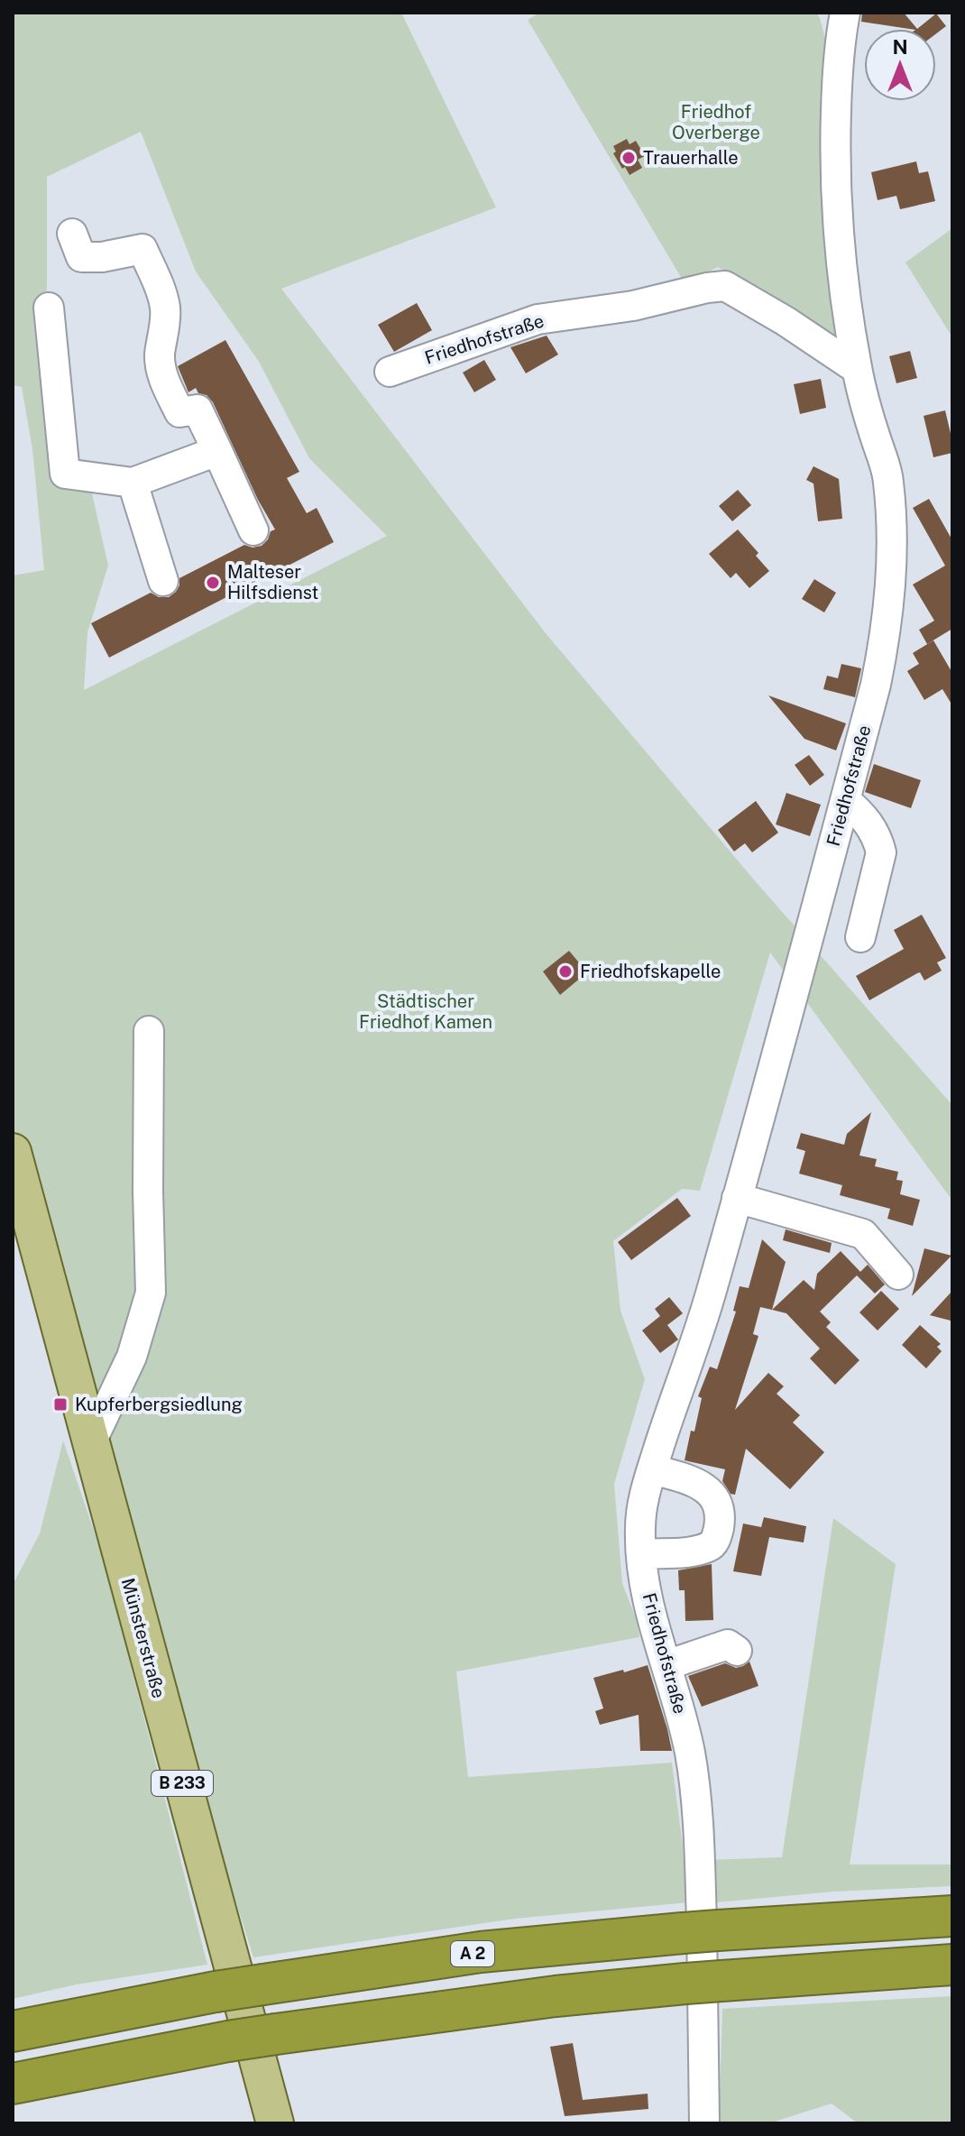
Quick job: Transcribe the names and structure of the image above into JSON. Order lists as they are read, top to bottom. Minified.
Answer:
{"streets":{"highway":["A 2"],"main road":["Münsterstraße","B 233"],"street":["Friedhofstraße"]},"parks":["Friedhof Overberge","Städtischer Friedhof Kamen"],"places":{"other":["Trauerhalle","Malteser Hilfsdienst","Friedhofskapelle"],"transit":["Kupferbergsiedlung"]},"north":"top"}
